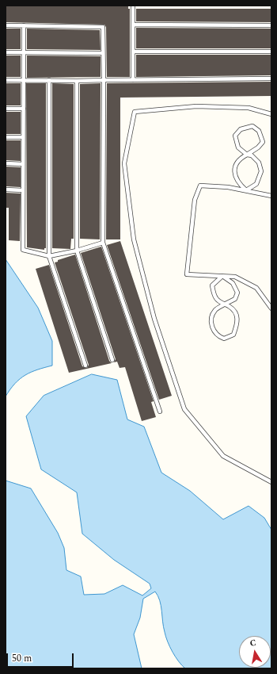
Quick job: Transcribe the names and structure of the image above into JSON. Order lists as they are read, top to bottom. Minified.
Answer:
{"scale_bar":"50 m","north":"top"}
